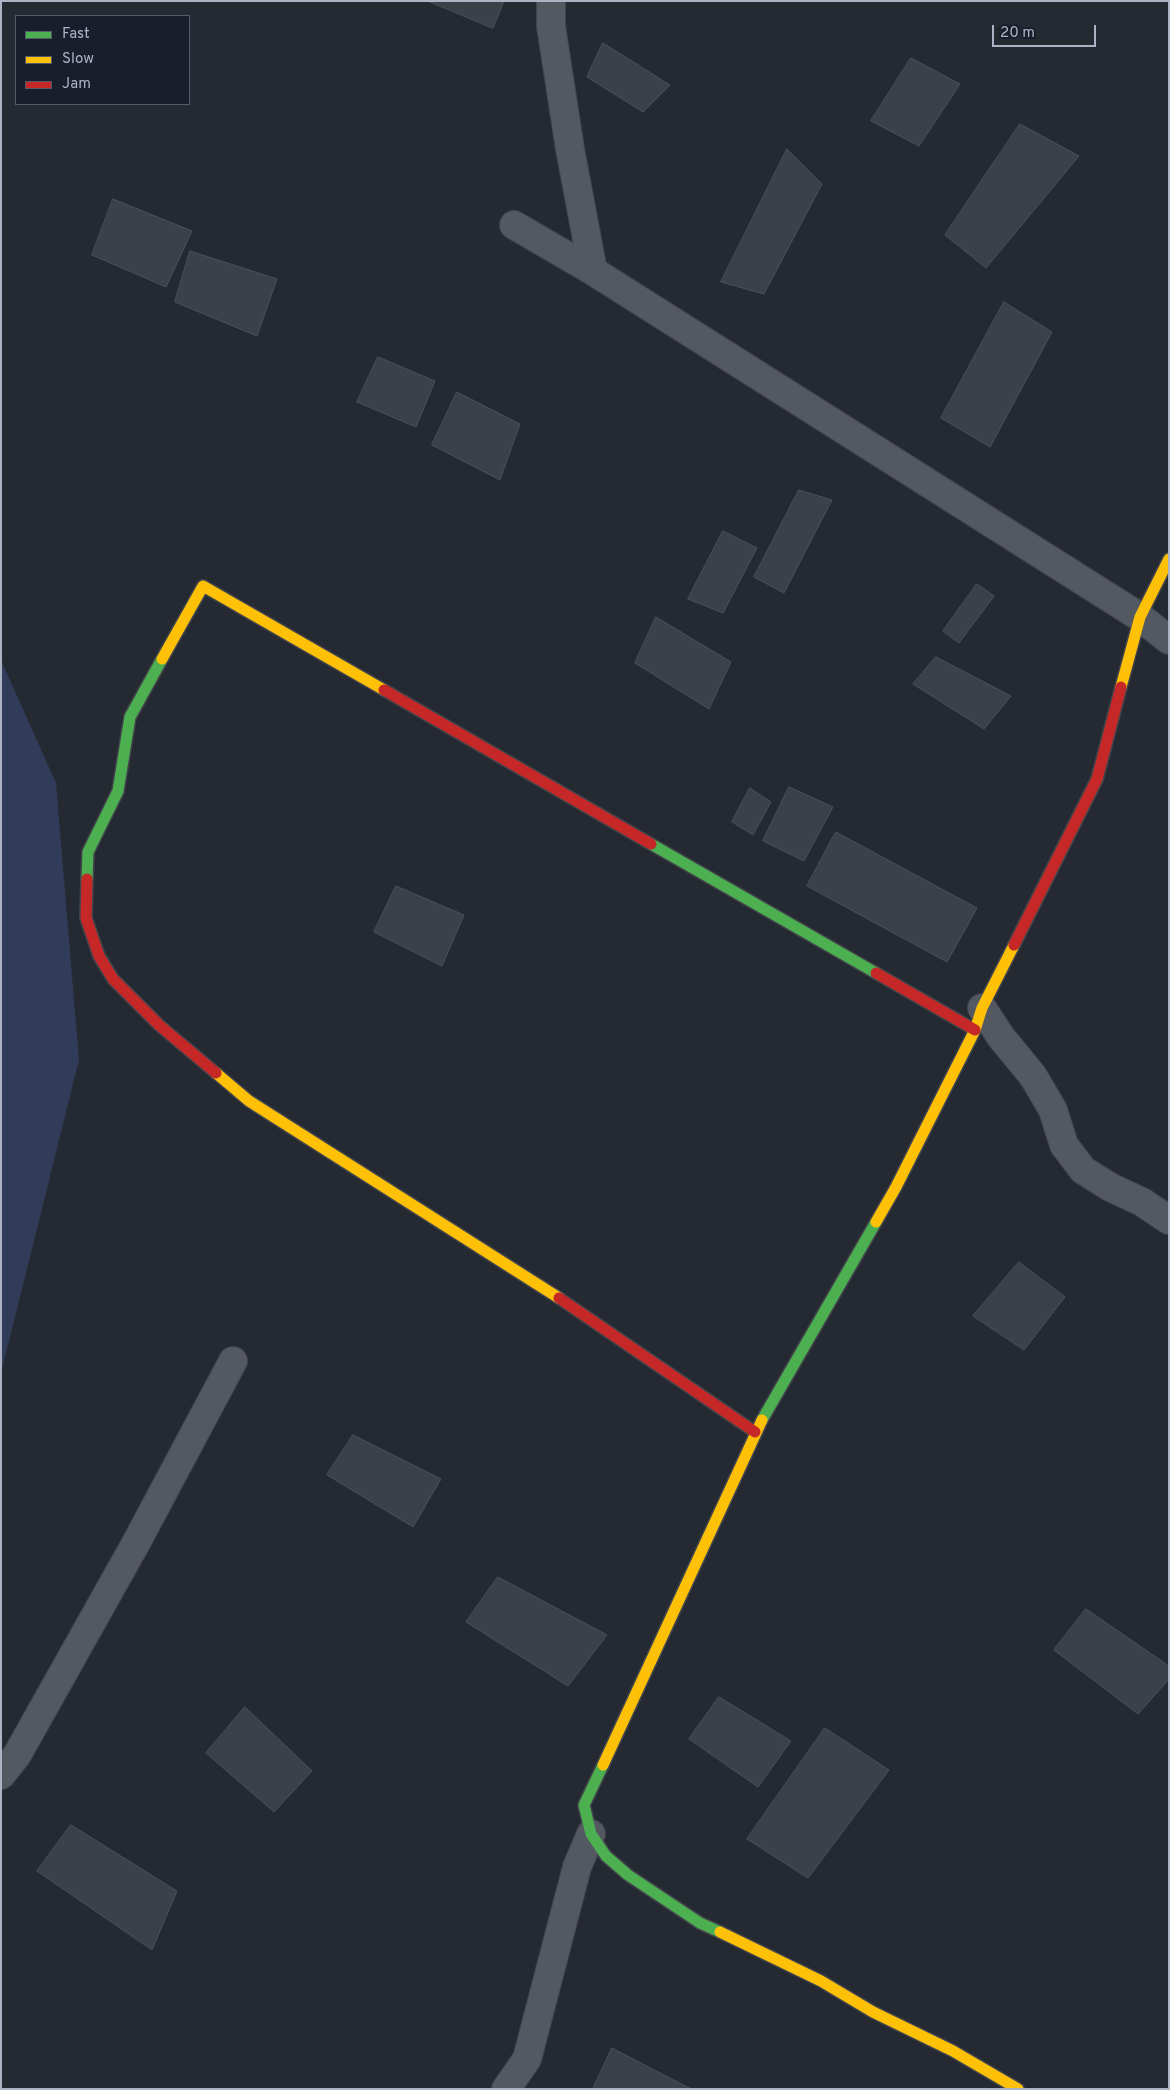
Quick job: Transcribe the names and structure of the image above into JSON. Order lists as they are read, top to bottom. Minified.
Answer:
{"legend":["Fast","Slow","Jam"],"scale_bar":"20 m"}
